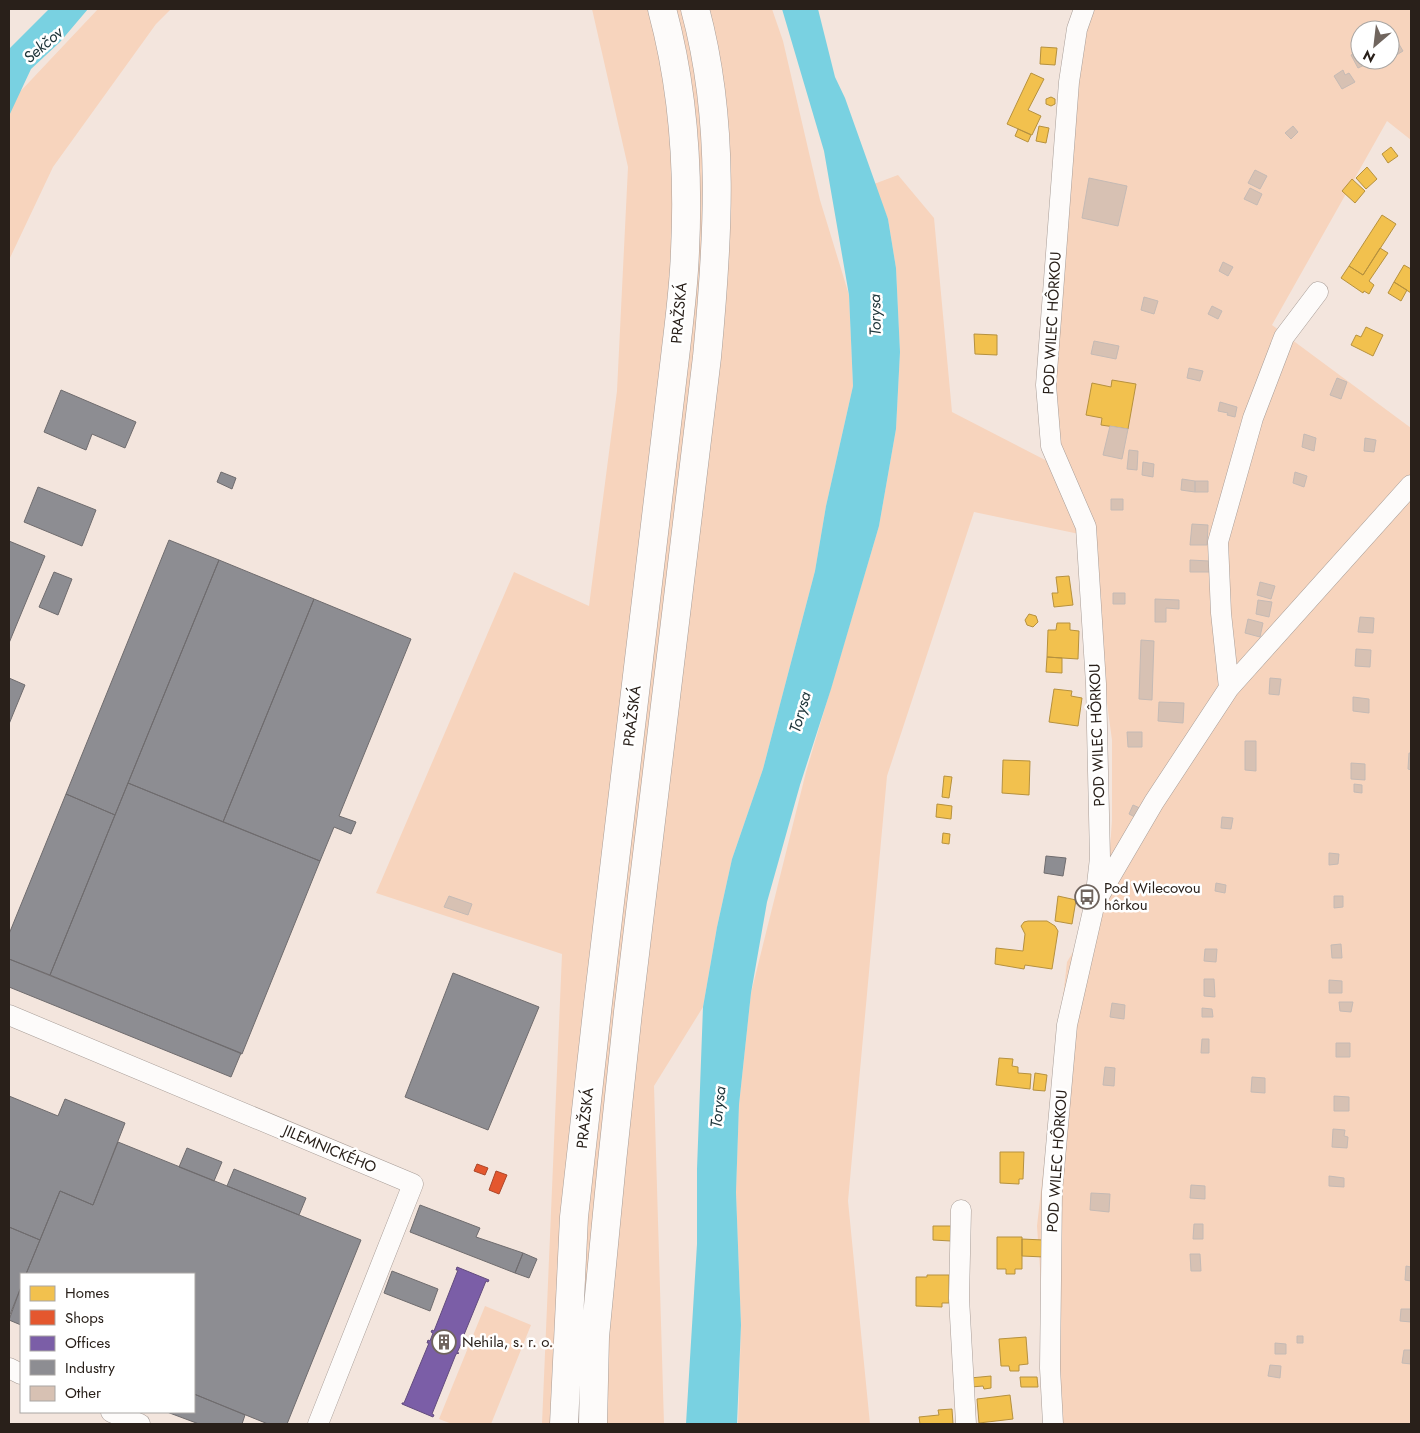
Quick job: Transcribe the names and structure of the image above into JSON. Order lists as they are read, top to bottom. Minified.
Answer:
{"streets":{"main road":["PRAŽSKÁ"],"street":["POD WILEC HÔRKOU","JILEMNICKÉHO"]},"water":["Sekčov","Torysa"],"places":{"bus stop":["Pod Wilecovou hôrkou"],"building":["Nehila, s. r. o."]},"legend":["Homes","Shops","Offices","Industry","Other"],"north":"bottom left"}
